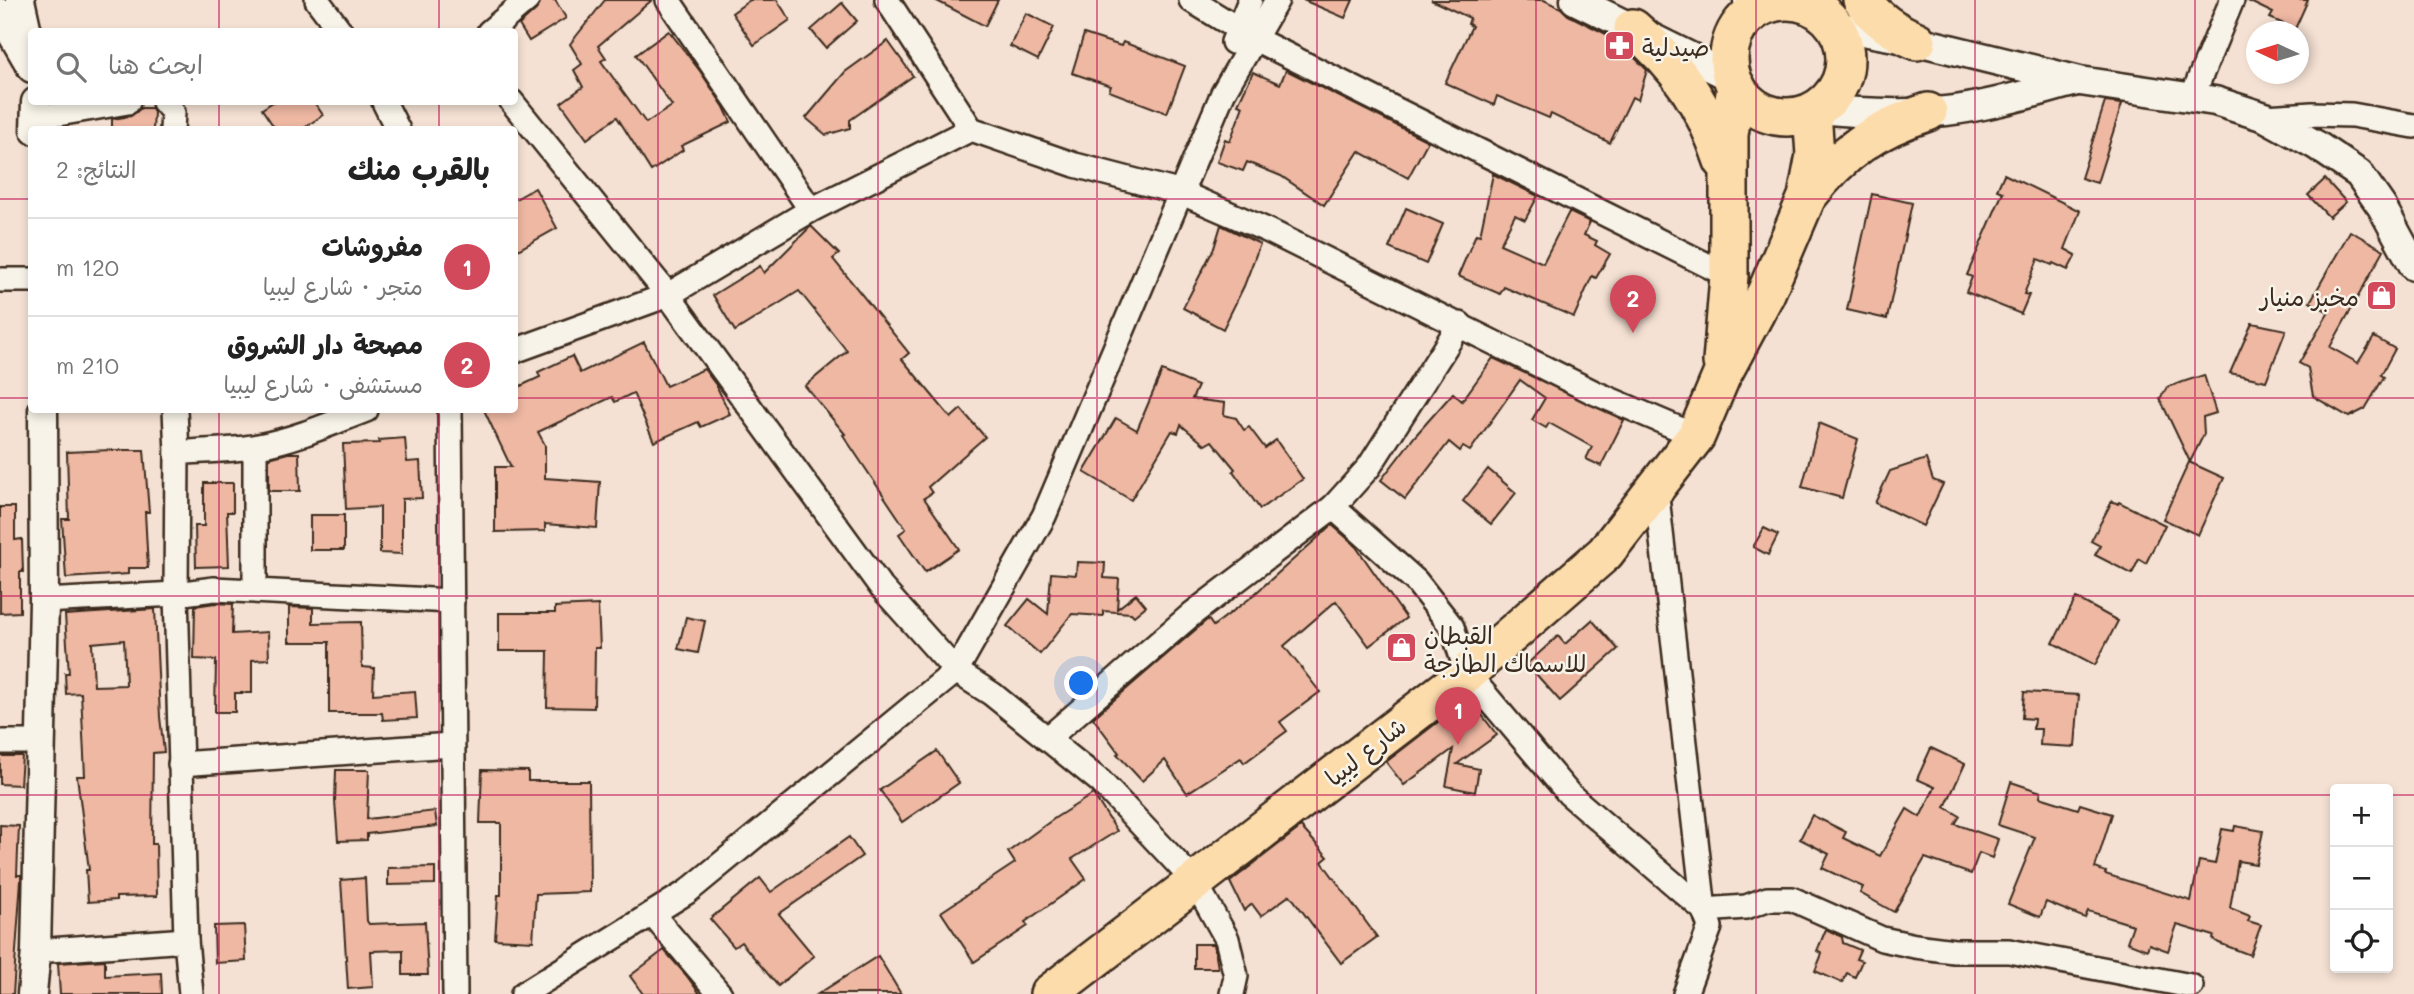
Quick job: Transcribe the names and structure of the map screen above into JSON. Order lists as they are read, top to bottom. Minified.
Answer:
{"streets":{"main road":["شارع ليبيا"]},"places":{"pharmacy":["صيدلية"],"shop":["مخبز منيار","القبطان للاسماك الطازجة"]},"north":"left","page":{"search":"ابحث هنا","heading":["بالقرب منك","النتائج: 2"],"list":[{"mark":"1","name":"مفروشات","note":"متجر · شارع ليبيا","value":"120 m"},{"mark":"2","name":"مصحة دار الشروق","note":"مستشفى · شارع ليبيا","value":"210 m"}],"pins":["2","1"],"map_buttons":["+","−"]}}
